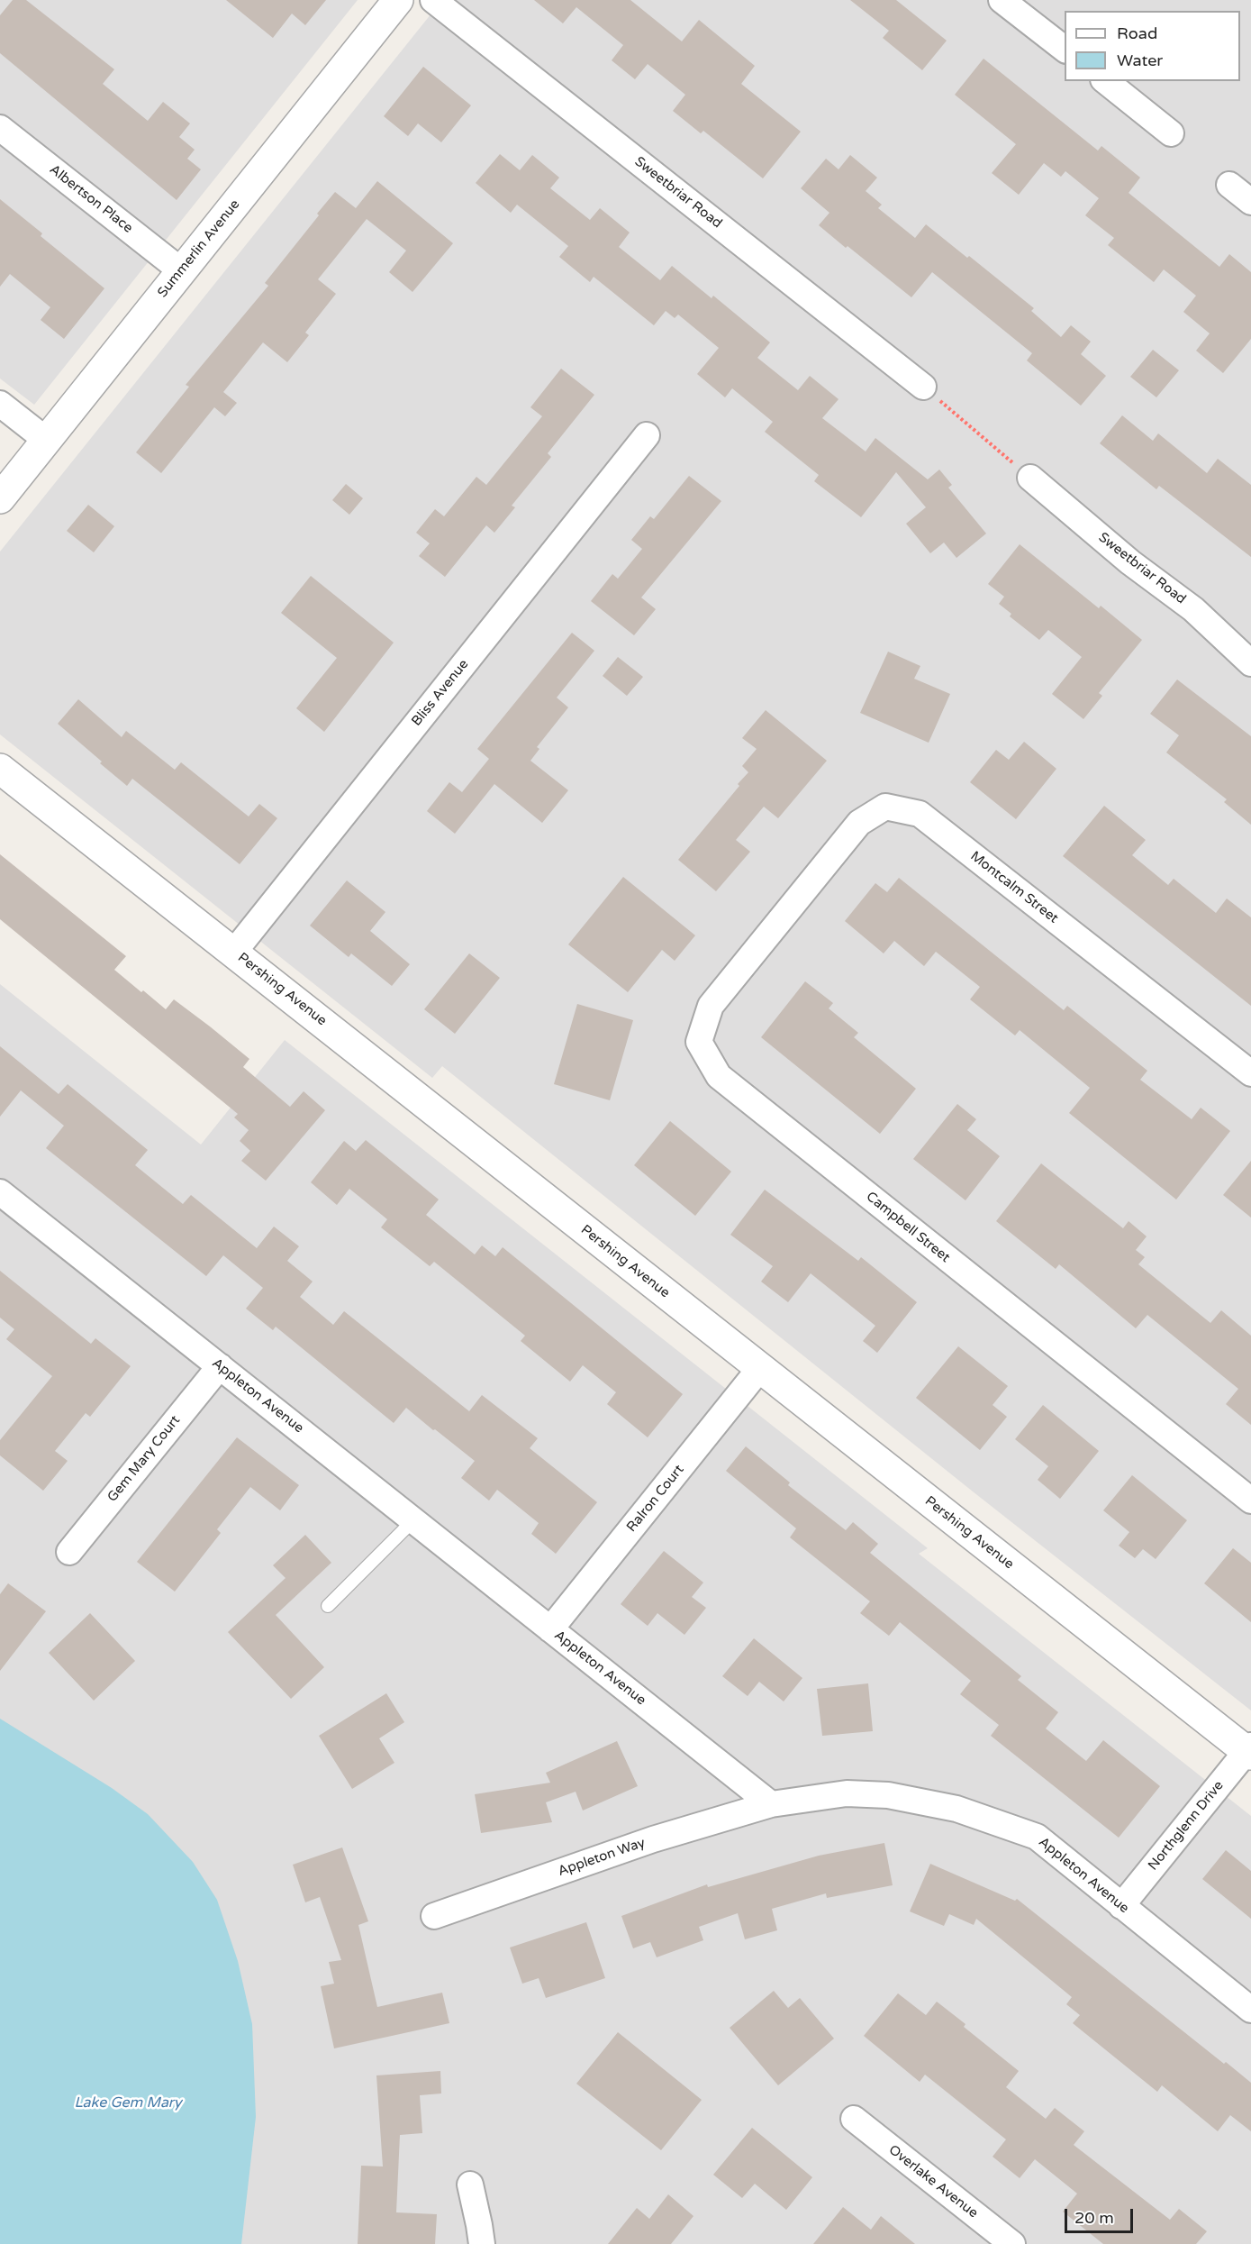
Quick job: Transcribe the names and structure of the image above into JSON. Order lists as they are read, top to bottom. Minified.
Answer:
{"streets":{"street":["Sweetbriar Road","Albertson Place","Summerlin Avenue","Bliss Avenue","Montcalm Street","Pershing Avenue","Campbell Street","Appleton Avenue","Gem Mary Court","Ralron Court","Northglenn Drive","Appleton Way","Overlake Avenue"]},"crossings":[["Albertson Place","Summerlin Avenue"],["Bliss Avenue","Pershing Avenue"],["Montcalm Street","Campbell Street"],["Pershing Avenue","Ralron Court"],["Pershing Avenue","Northglenn Drive"],["Appleton Avenue","Gem Mary Court"],["Appleton Avenue","Ralron Court"],["Appleton Avenue","Northglenn Drive"],["Appleton Avenue","Appleton Way"]],"water":["Lake Gem Mary"],"legend":["Road","Water"],"scale_bar":"20 m"}
